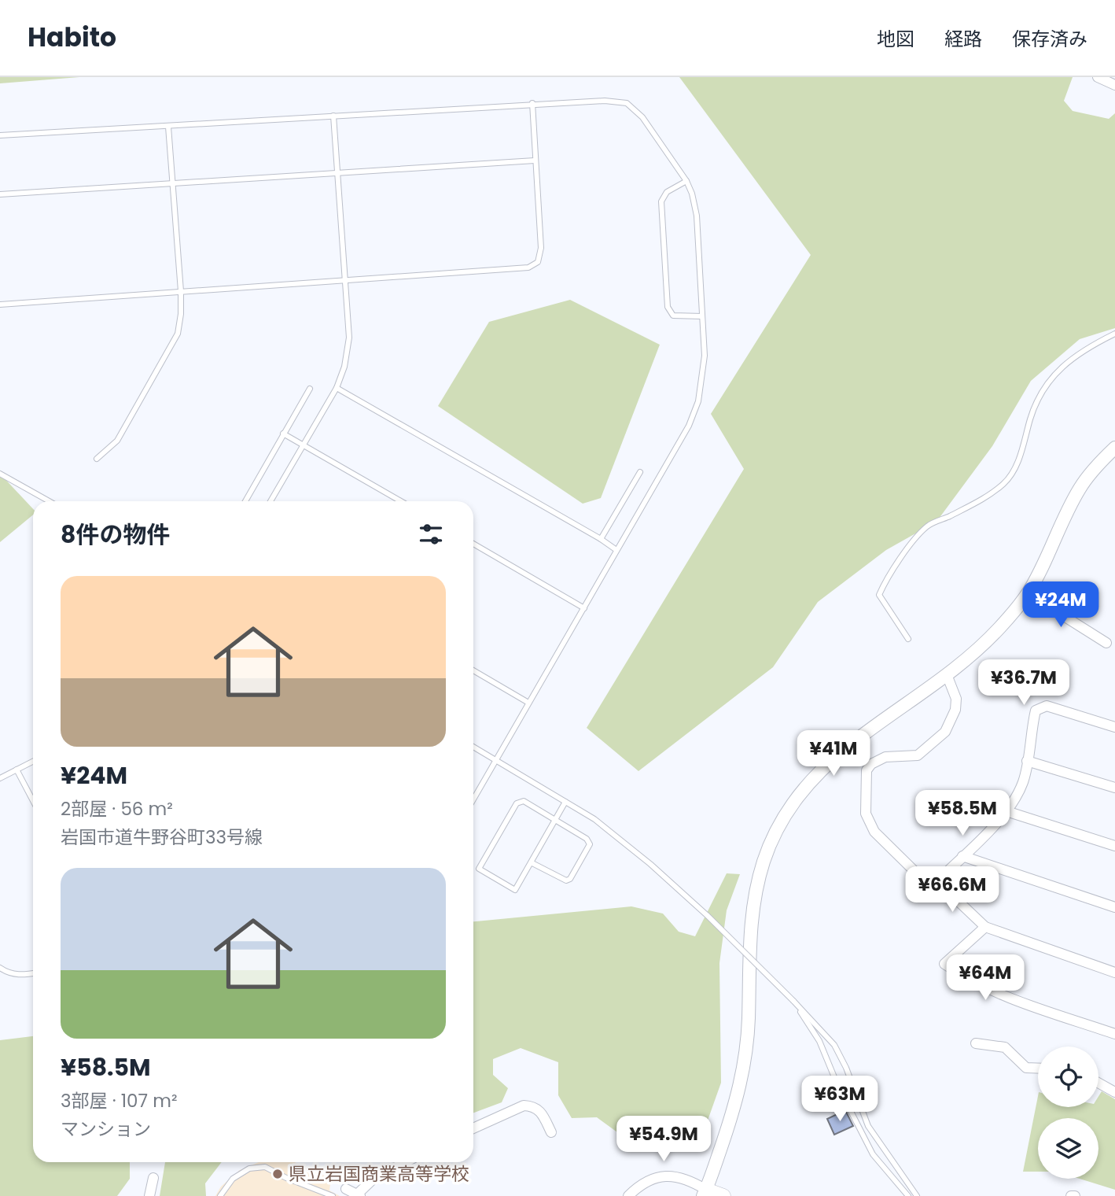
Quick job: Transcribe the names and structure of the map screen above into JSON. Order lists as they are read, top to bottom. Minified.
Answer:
{"places":["県立岩国商業高等学校"],"page":{"header":"Habito","nav":["地図","経路","保存済み"],"heading":"8件の物件","list":[{"name":"¥24M","note":"2部屋 · 56 m² · 岩国市道牛野谷町33号線"},{"name":"¥58.5M","note":"3部屋 · 107 m² · マンション"}],"price":["¥24M","¥36.7M","¥41M","¥58.5M","¥66.6M","¥64M","¥63M","¥54.9M"]}}
